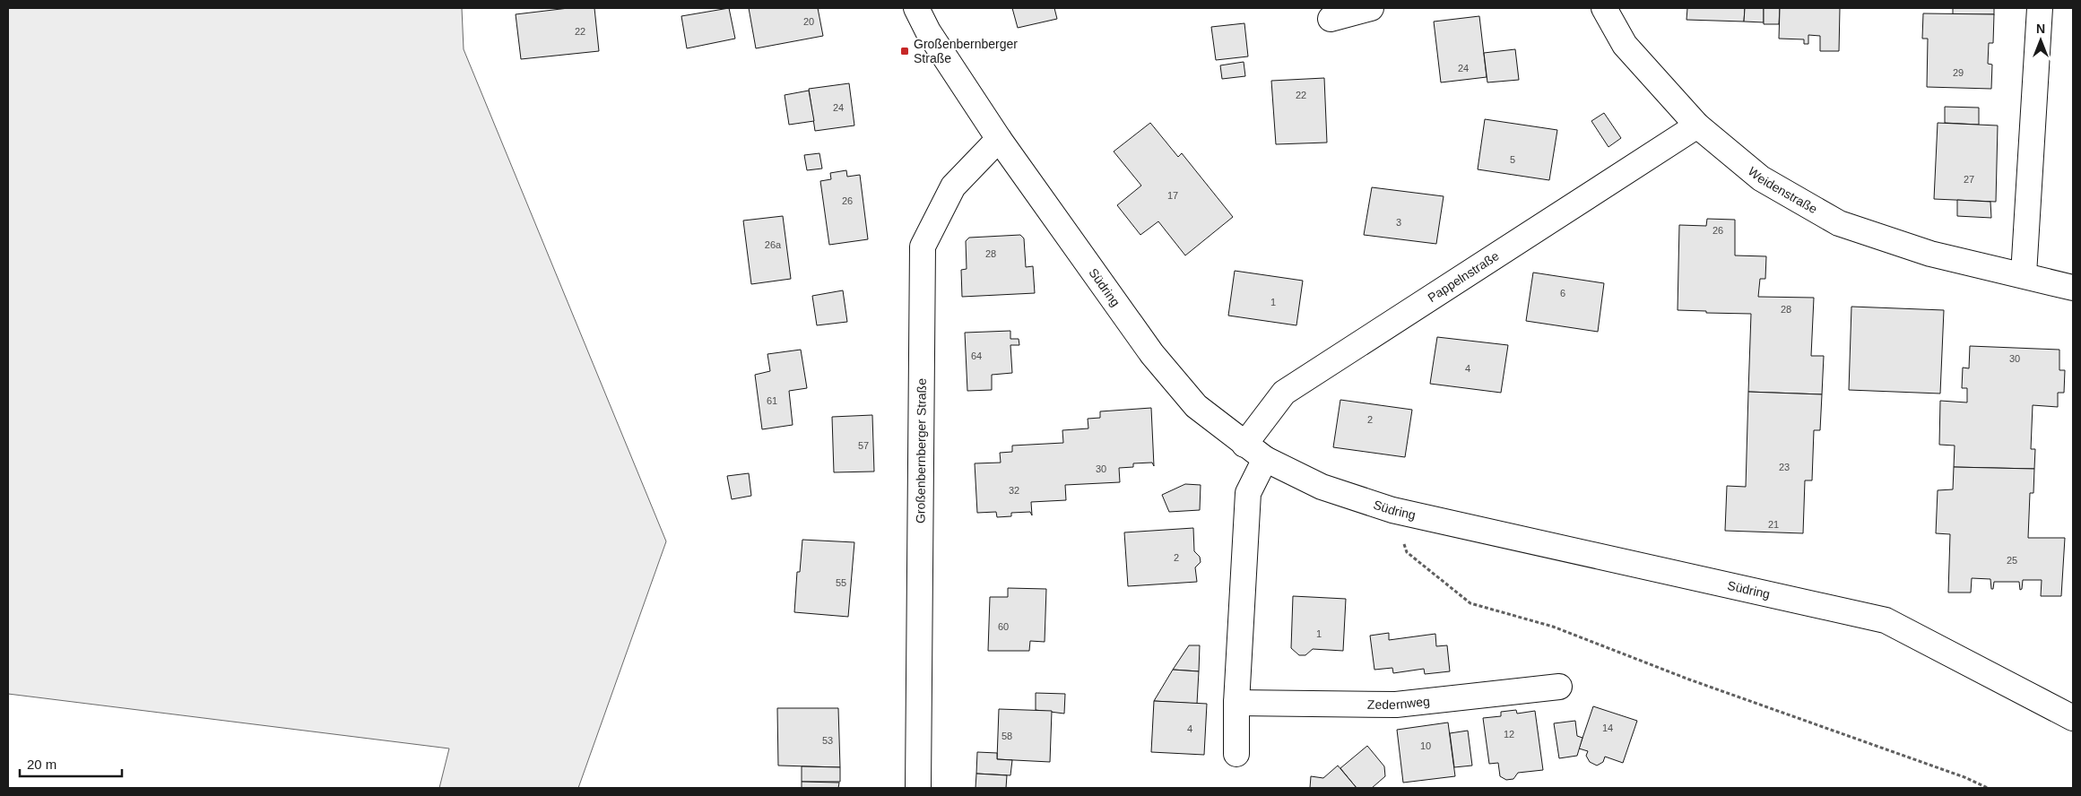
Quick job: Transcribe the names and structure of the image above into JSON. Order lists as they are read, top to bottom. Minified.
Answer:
{"streets":{"street":["Weidenstraße","Pappelnstraße","Südring","Großenbernberger Straße","Zedernweg"]},"crossings":[["Weidenstraße","Pappelnstraße"],["Pappelnstraße","Südring"],["Südring","Großenbernberger Straße"]],"places":{"transit":["Großenbernberger Straße"]},"house_numbers":["20","22","24","29","22","24","5","27","17","26","3","26","26a","28","6","1","28","64","30","4","61","2","57","23","30","32","21","2","25","55","60","1","14","4","12","58","53","10"],"scale_bar":"20 m","north":"top"}
